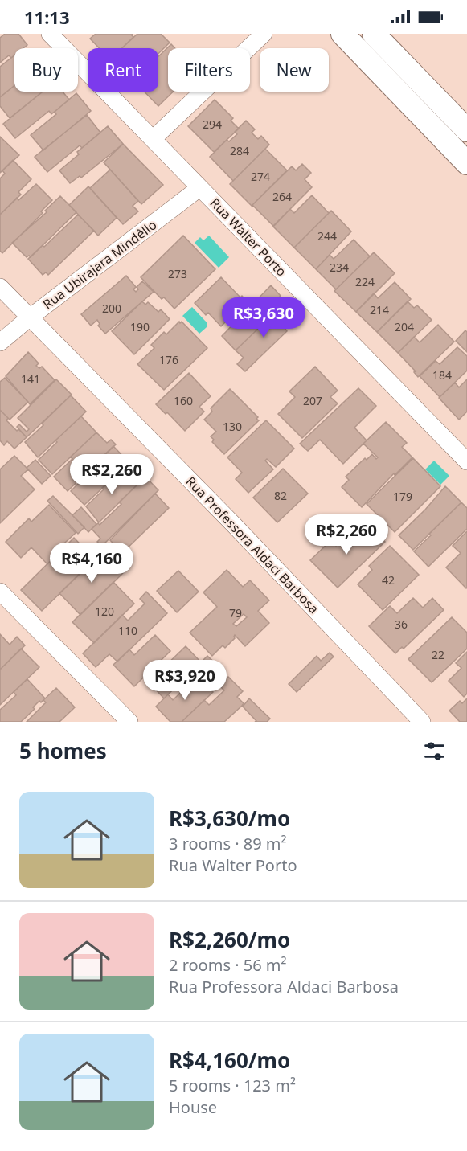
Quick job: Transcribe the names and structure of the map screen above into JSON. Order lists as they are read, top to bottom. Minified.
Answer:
{"streets":{"street":["Rua Walter Porto","Rua Ubirajara Mindêllo","Rua Professora Aldaci Barbosa"]},"crossings":[["Rua Walter Porto","Rua Ubirajara Mindêllo"],["Rua Ubirajara Mindêllo","Rua Professora Aldaci Barbosa"]],"house_numbers":["294","284","274","264","244","234","273","224","200","214","190","204","176","184","141","160","207","130","82","179","42","120","79","36","110","22"],"page":{"status":"11:13","chip":["Buy","Rent","Filters","New"],"price":["R$3,630","R$2,260","R$2,260","R$4,160","R$3,920"],"heading":"5 homes","list":[{"name":"R$3,630/mo","note":"3 rooms · 89 m² · Rua Walter Porto"},{"name":"R$2,260/mo","note":"2 rooms · 56 m² · Rua Professora Aldaci Barbosa"},{"name":"R$4,160/mo","note":"5 rooms · 123 m² · House"}]}}
